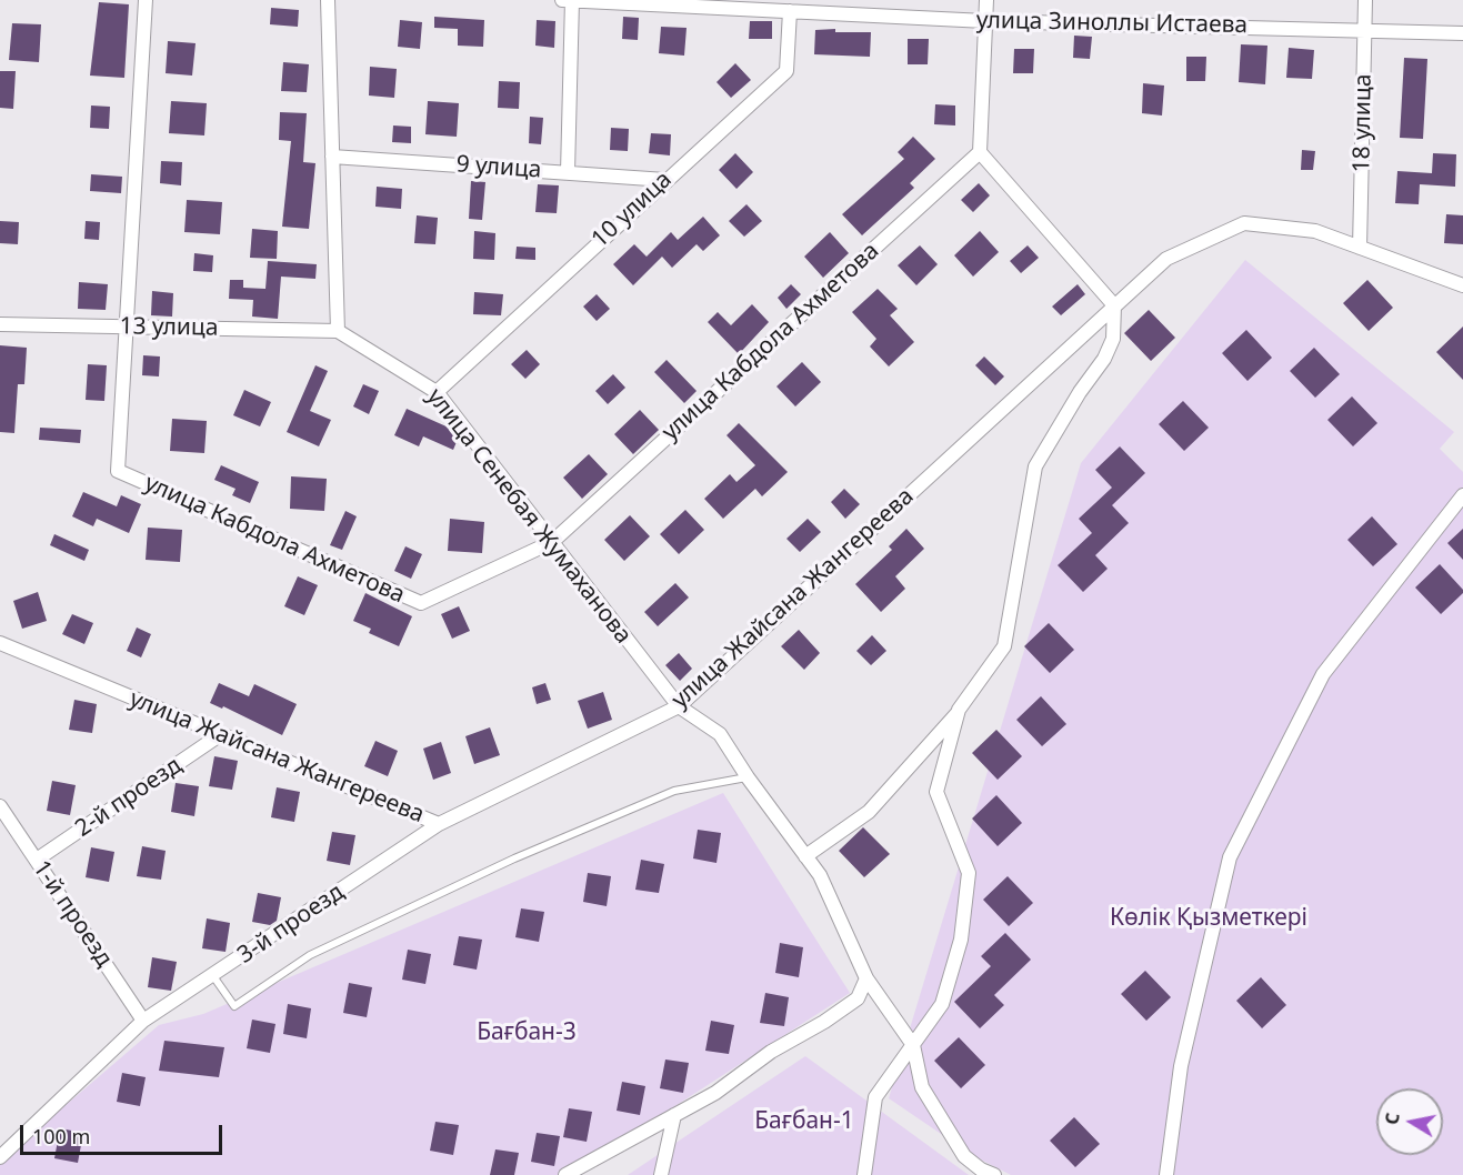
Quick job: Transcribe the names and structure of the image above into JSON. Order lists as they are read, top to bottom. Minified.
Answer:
{"streets":{"street":["улица Зиноллы Истаева","18 улица","9 улица","10 улица","13 улица","улица Кабдола Ахметова","улица Сенебая Жумаханова","улица Жайсана Жангереева","2-й проезд","1-й проезд","3-й проезд"]},"crossings":[["улица Зиноллы Истаева","18 улица"],["улица Зиноллы Истаева","10 улица"],["18 улица","улица Жайсана Жангереева"],["9 улица","10 улица"],["10 улица","улица Сенебая Жумаханова"],["13 улица","улица Кабдола Ахметова"],["13 улица","улица Сенебая Жумаханова"],["улица Кабдола Ахметова","улица Сенебая Жумаханова"],["улица Сенебая Жумаханова","улица Жайсана Жангереева"],["улица Жайсана Жангереева","2-й проезд"],["улица Жайсана Жангереева","3-й проезд"],["2-й проезд","1-й проезд"],["1-й проезд","3-й проезд"]],"parks":["Көлік Қызметкері","Бағбан-3","Бағбан-1"],"scale_bar":"100 m","north":"left"}
